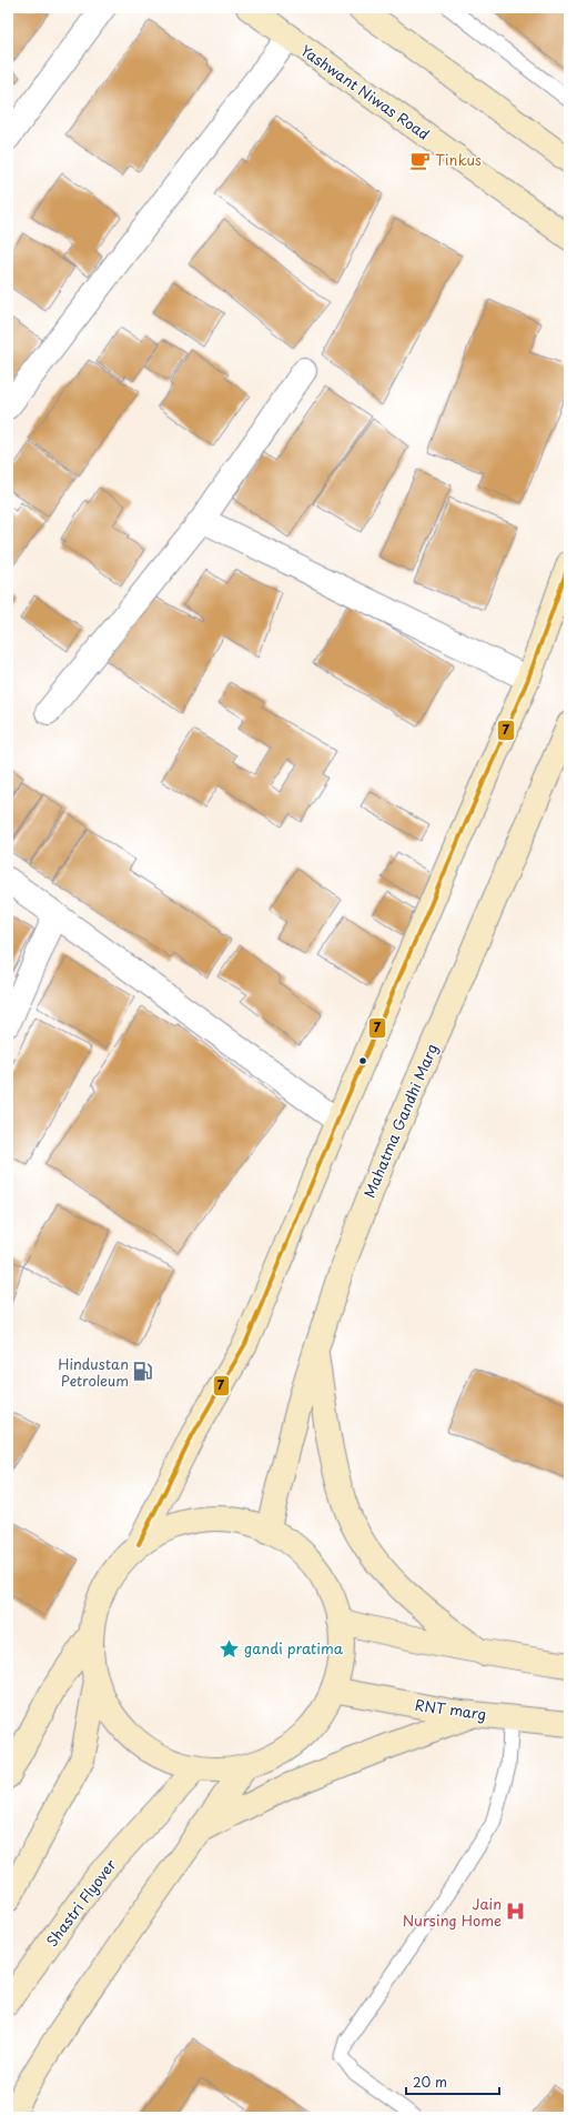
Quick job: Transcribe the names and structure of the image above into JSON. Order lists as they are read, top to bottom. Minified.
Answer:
{"streets":{"main road":["Yashwant Niwas Road","Mahatma Gandhi Marg","RNT marg","Shastri Flyover"]},"places":{"cafe":["Tinkus"],"fuel station":["Hindustan Petroleum"],"place":["gandi pratima"],"hospital":["Jain Nursing Home"]},"lines":["transit line 7"],"scale_bar":"20 m"}
